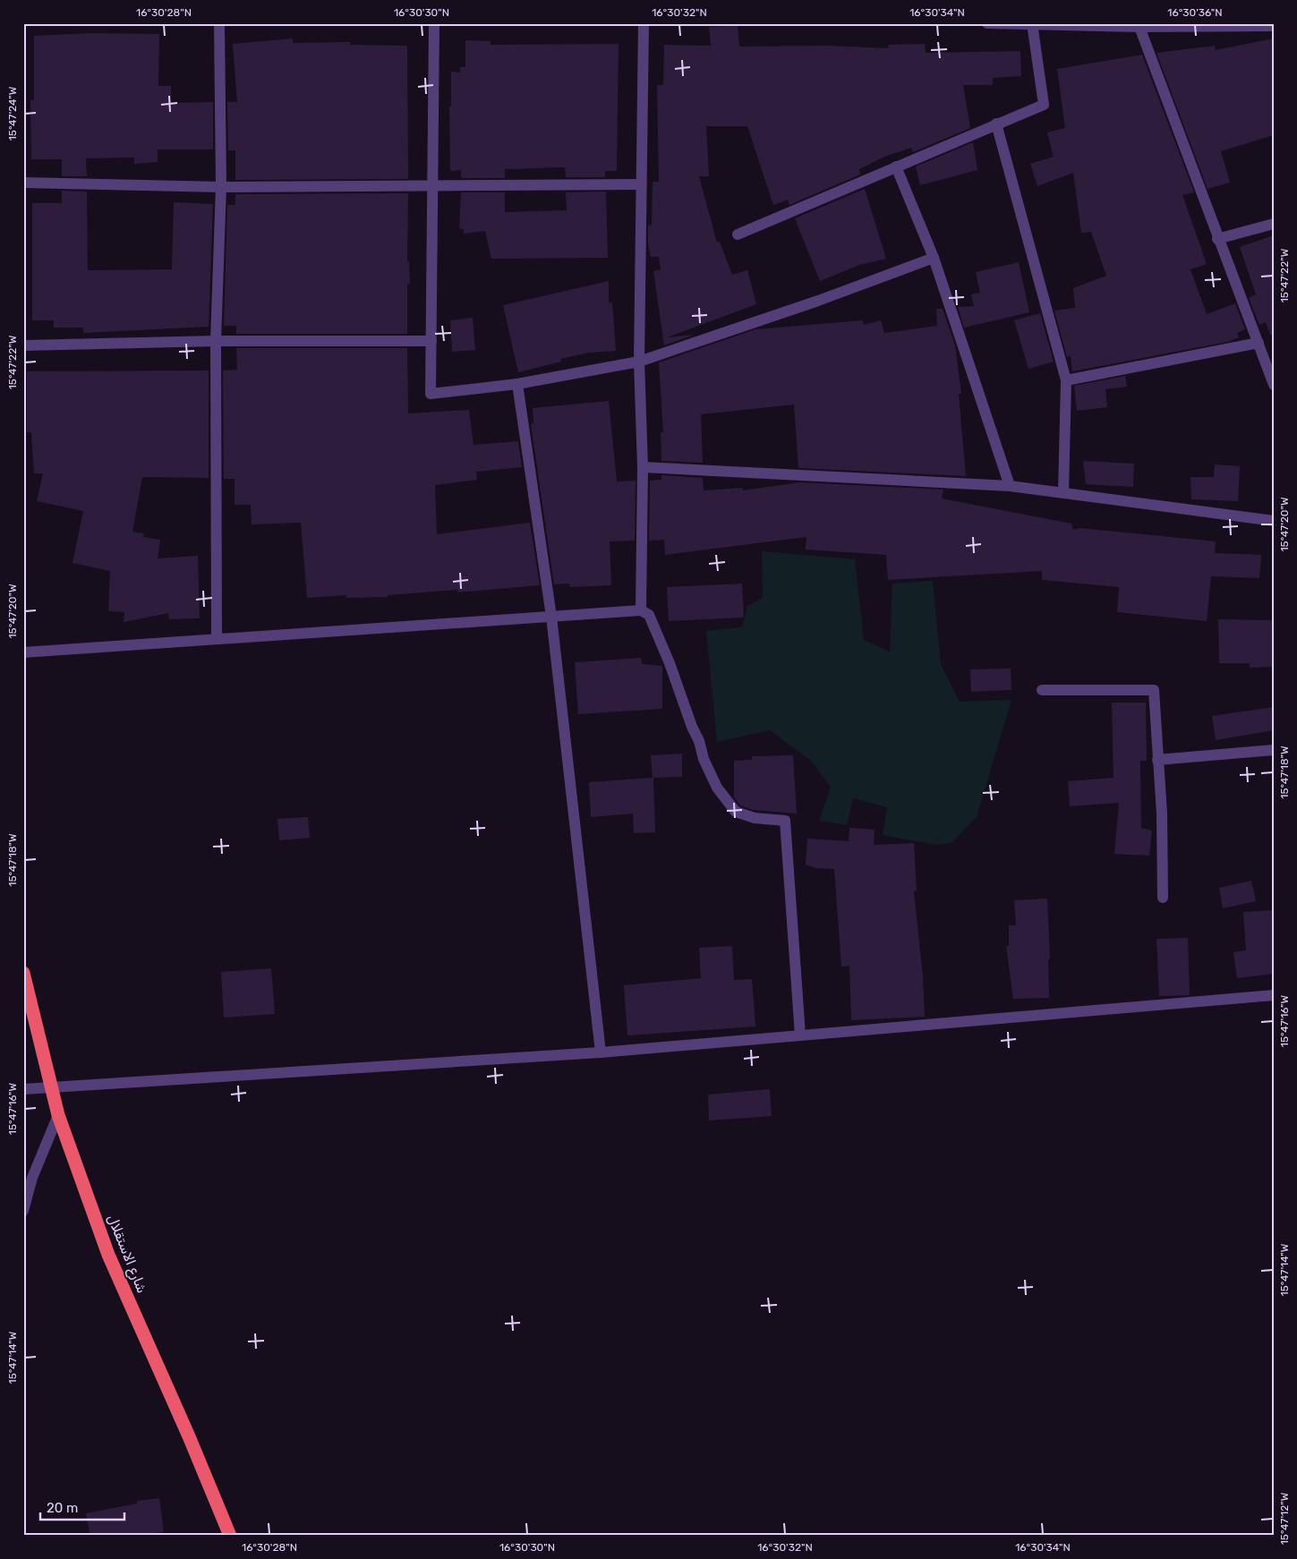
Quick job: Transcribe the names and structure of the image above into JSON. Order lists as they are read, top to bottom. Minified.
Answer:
{"streets":{"highway":["شارع الاستقلال"]},"scale_bar":"20 m","coordinates":["16°30'28\"N","16°30'30\"N","16°30'32\"N","16°30'34\"N","16°30'36\"N","15°47'24\"W","15°47'22\"W","15°47'20\"W","15°47'18\"W","15°47'16\"W","15°47'14\"W","15°47'12\"W"]}
